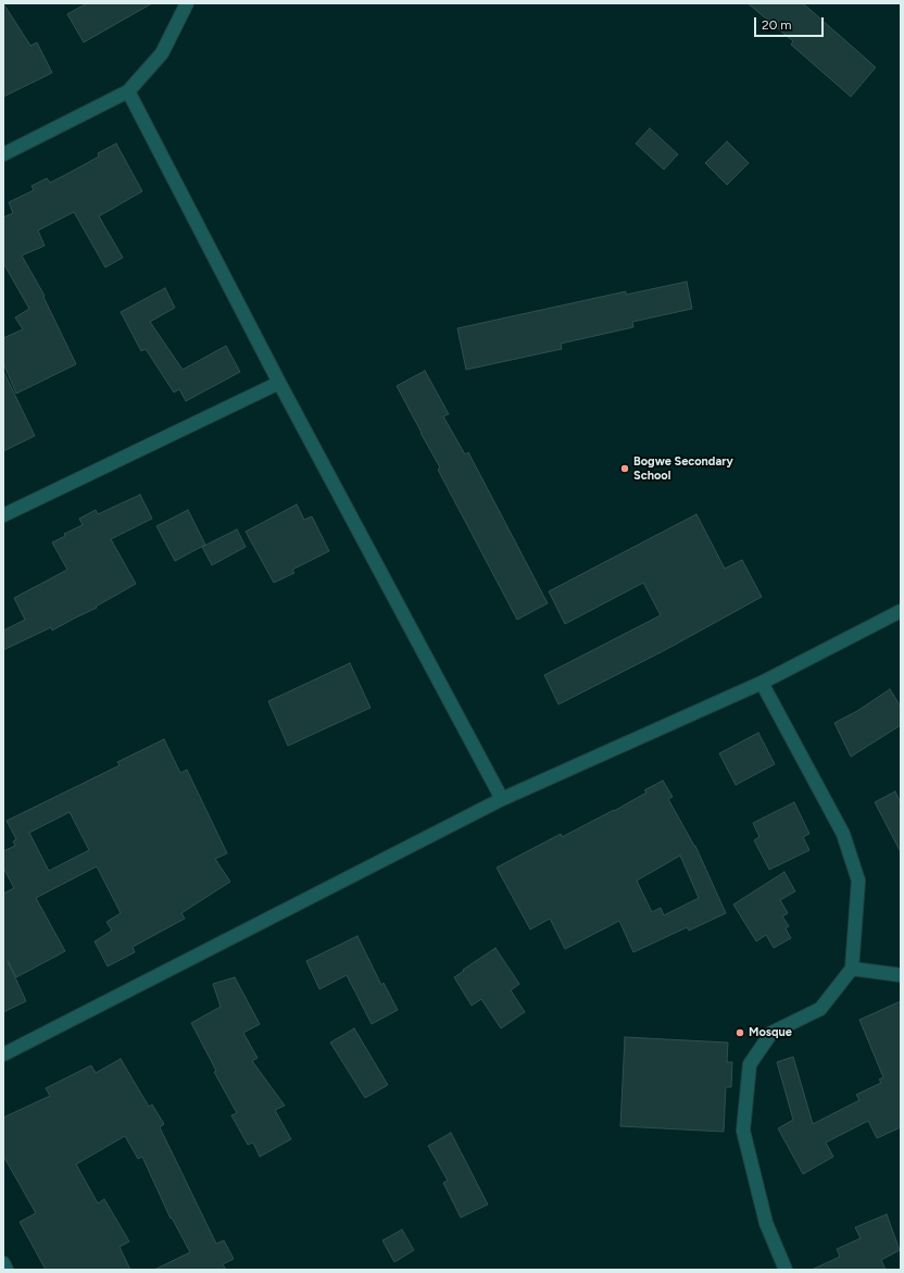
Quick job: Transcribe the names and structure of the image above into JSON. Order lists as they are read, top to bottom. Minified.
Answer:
{"places":["Bogwe Secondary School","Mosque"],"scale_bar":"20 m"}
